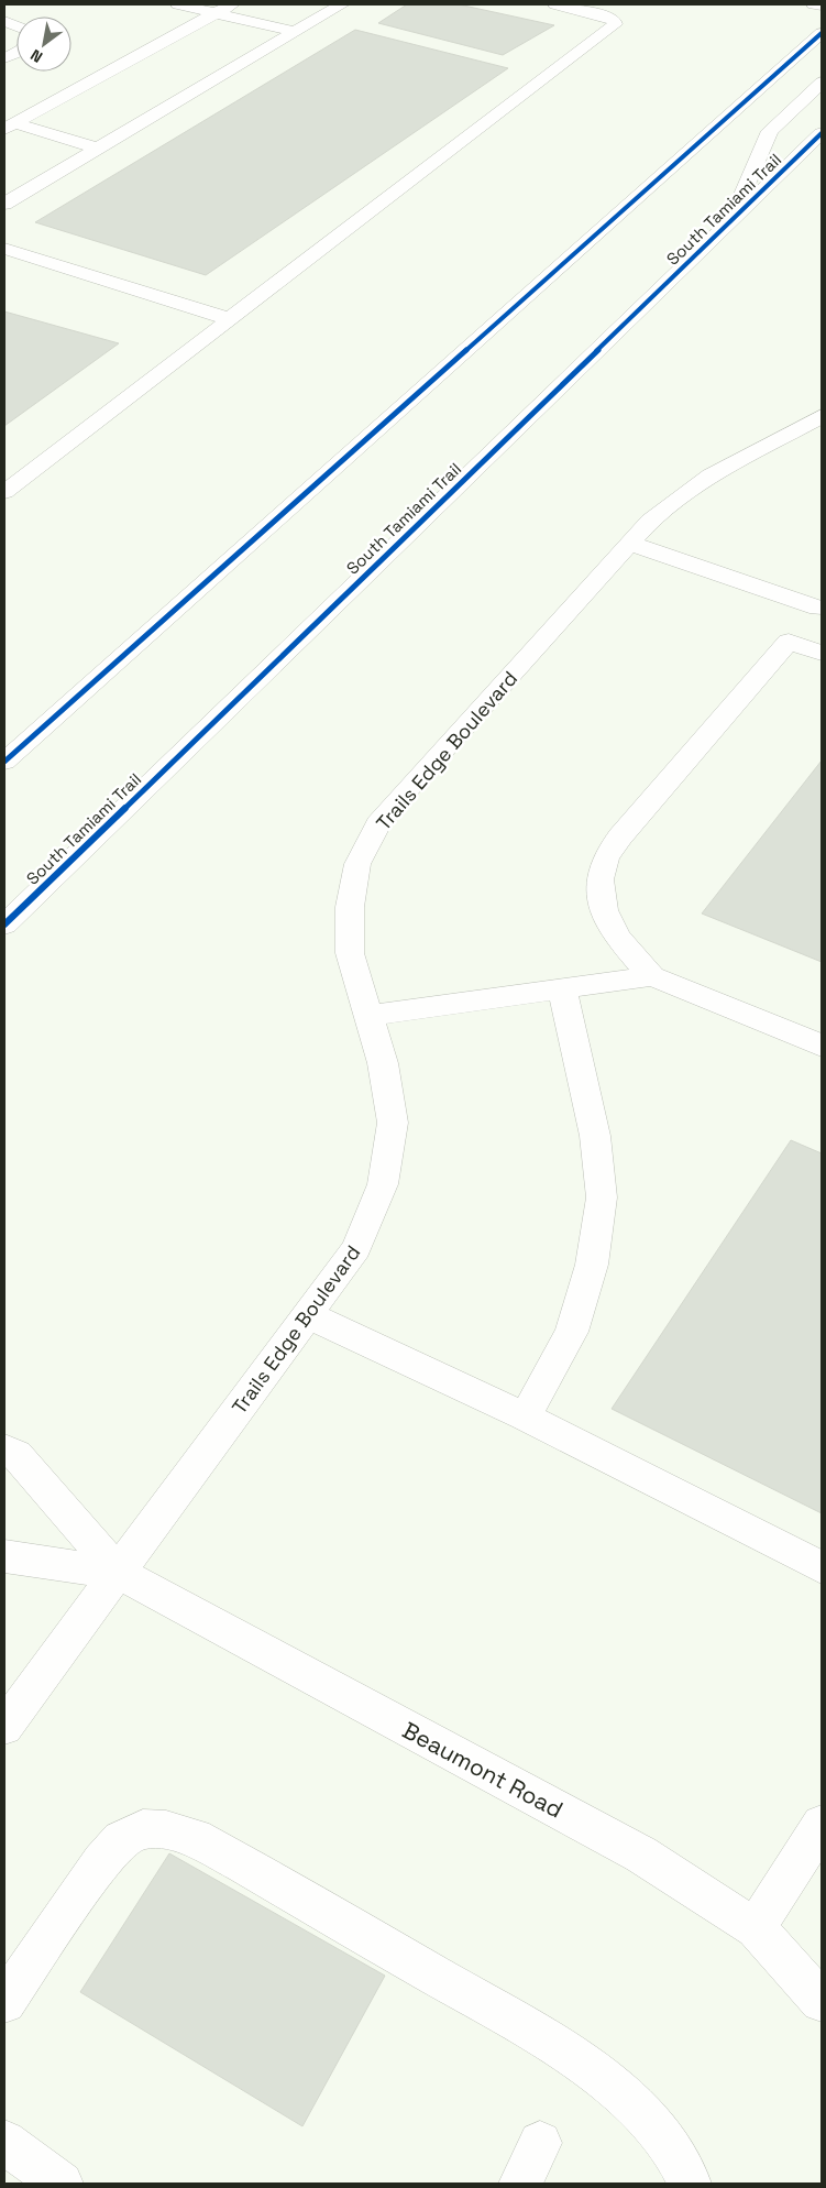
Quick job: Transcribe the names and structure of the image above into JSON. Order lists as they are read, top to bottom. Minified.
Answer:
{"streets":{"main road":["South Tamiami Trail","Trails Edge Boulevard","Beaumont Road"]},"crossings":[["Trails Edge Boulevard","Beaumont Road"]],"north":"bottom left"}
